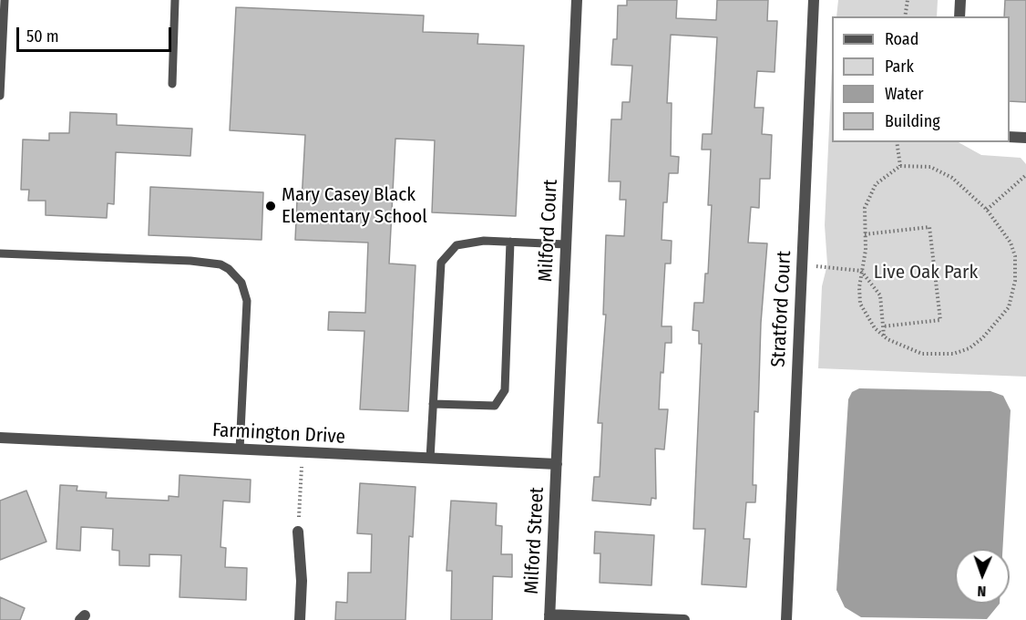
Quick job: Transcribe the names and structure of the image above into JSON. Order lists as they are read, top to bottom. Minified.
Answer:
{"streets":{"street":["Milford Court","Stratford Court","Farmington Drive","Milford Street"]},"crossings":[["Milford Court","Farmington Drive"],["Milford Court","Milford Street"],["Farmington Drive","Milford Street"]],"parks":["Live Oak Park"],"places":["Mary Casey Black Elementary School"],"legend":["Road","Park","Water","Building"],"scale_bar":"50 m","north":"bottom"}
